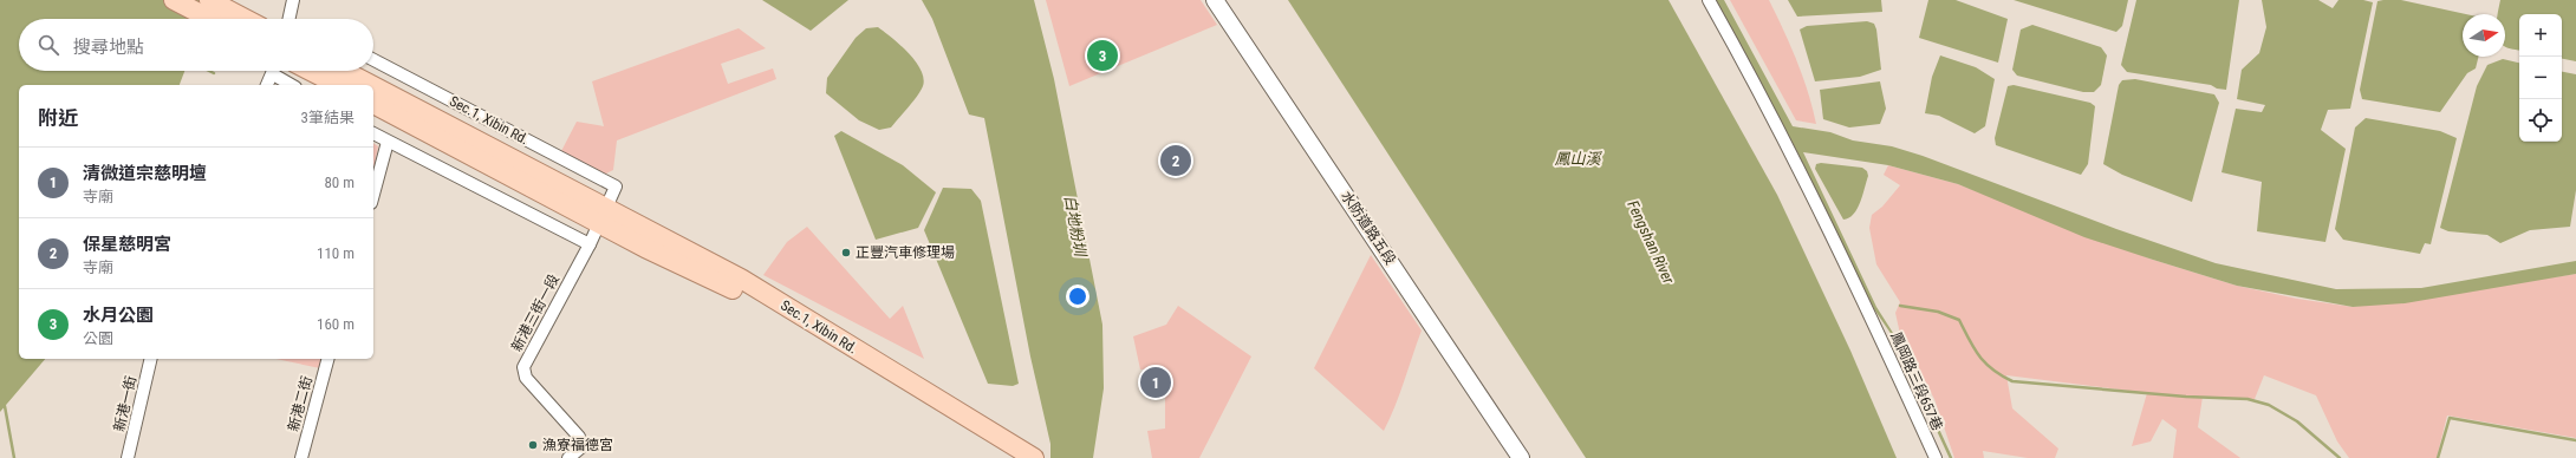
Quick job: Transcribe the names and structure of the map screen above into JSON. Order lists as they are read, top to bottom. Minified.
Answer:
{"streets":{"main road":["Sec.1, Xibin Rd."],"street":["水防道路五段","新港三街一段","鳳岡路三段657巷","新港一街","新港二街"]},"crossings":[["Sec.1, Xibin Rd.","新港三街一段"]],"water":["鳳山溪","白地粉圳","Fengshan River"],"places":["正豐汽車修理場","漁寮福德宮"],"north":"right","page":{"map_buttons":["+","−"],"search":"搜尋地點","pins":["3","2","1"],"heading":["附近","3筆結果"],"list":[{"mark":"1","name":"清微道宗慈明壇","note":"寺廟","value":"80 m"},{"mark":"2","name":"保星慈明宮","note":"寺廟","value":"110 m"},{"mark":"3","name":"水月公園","note":"公園","value":"160 m"}]}}
